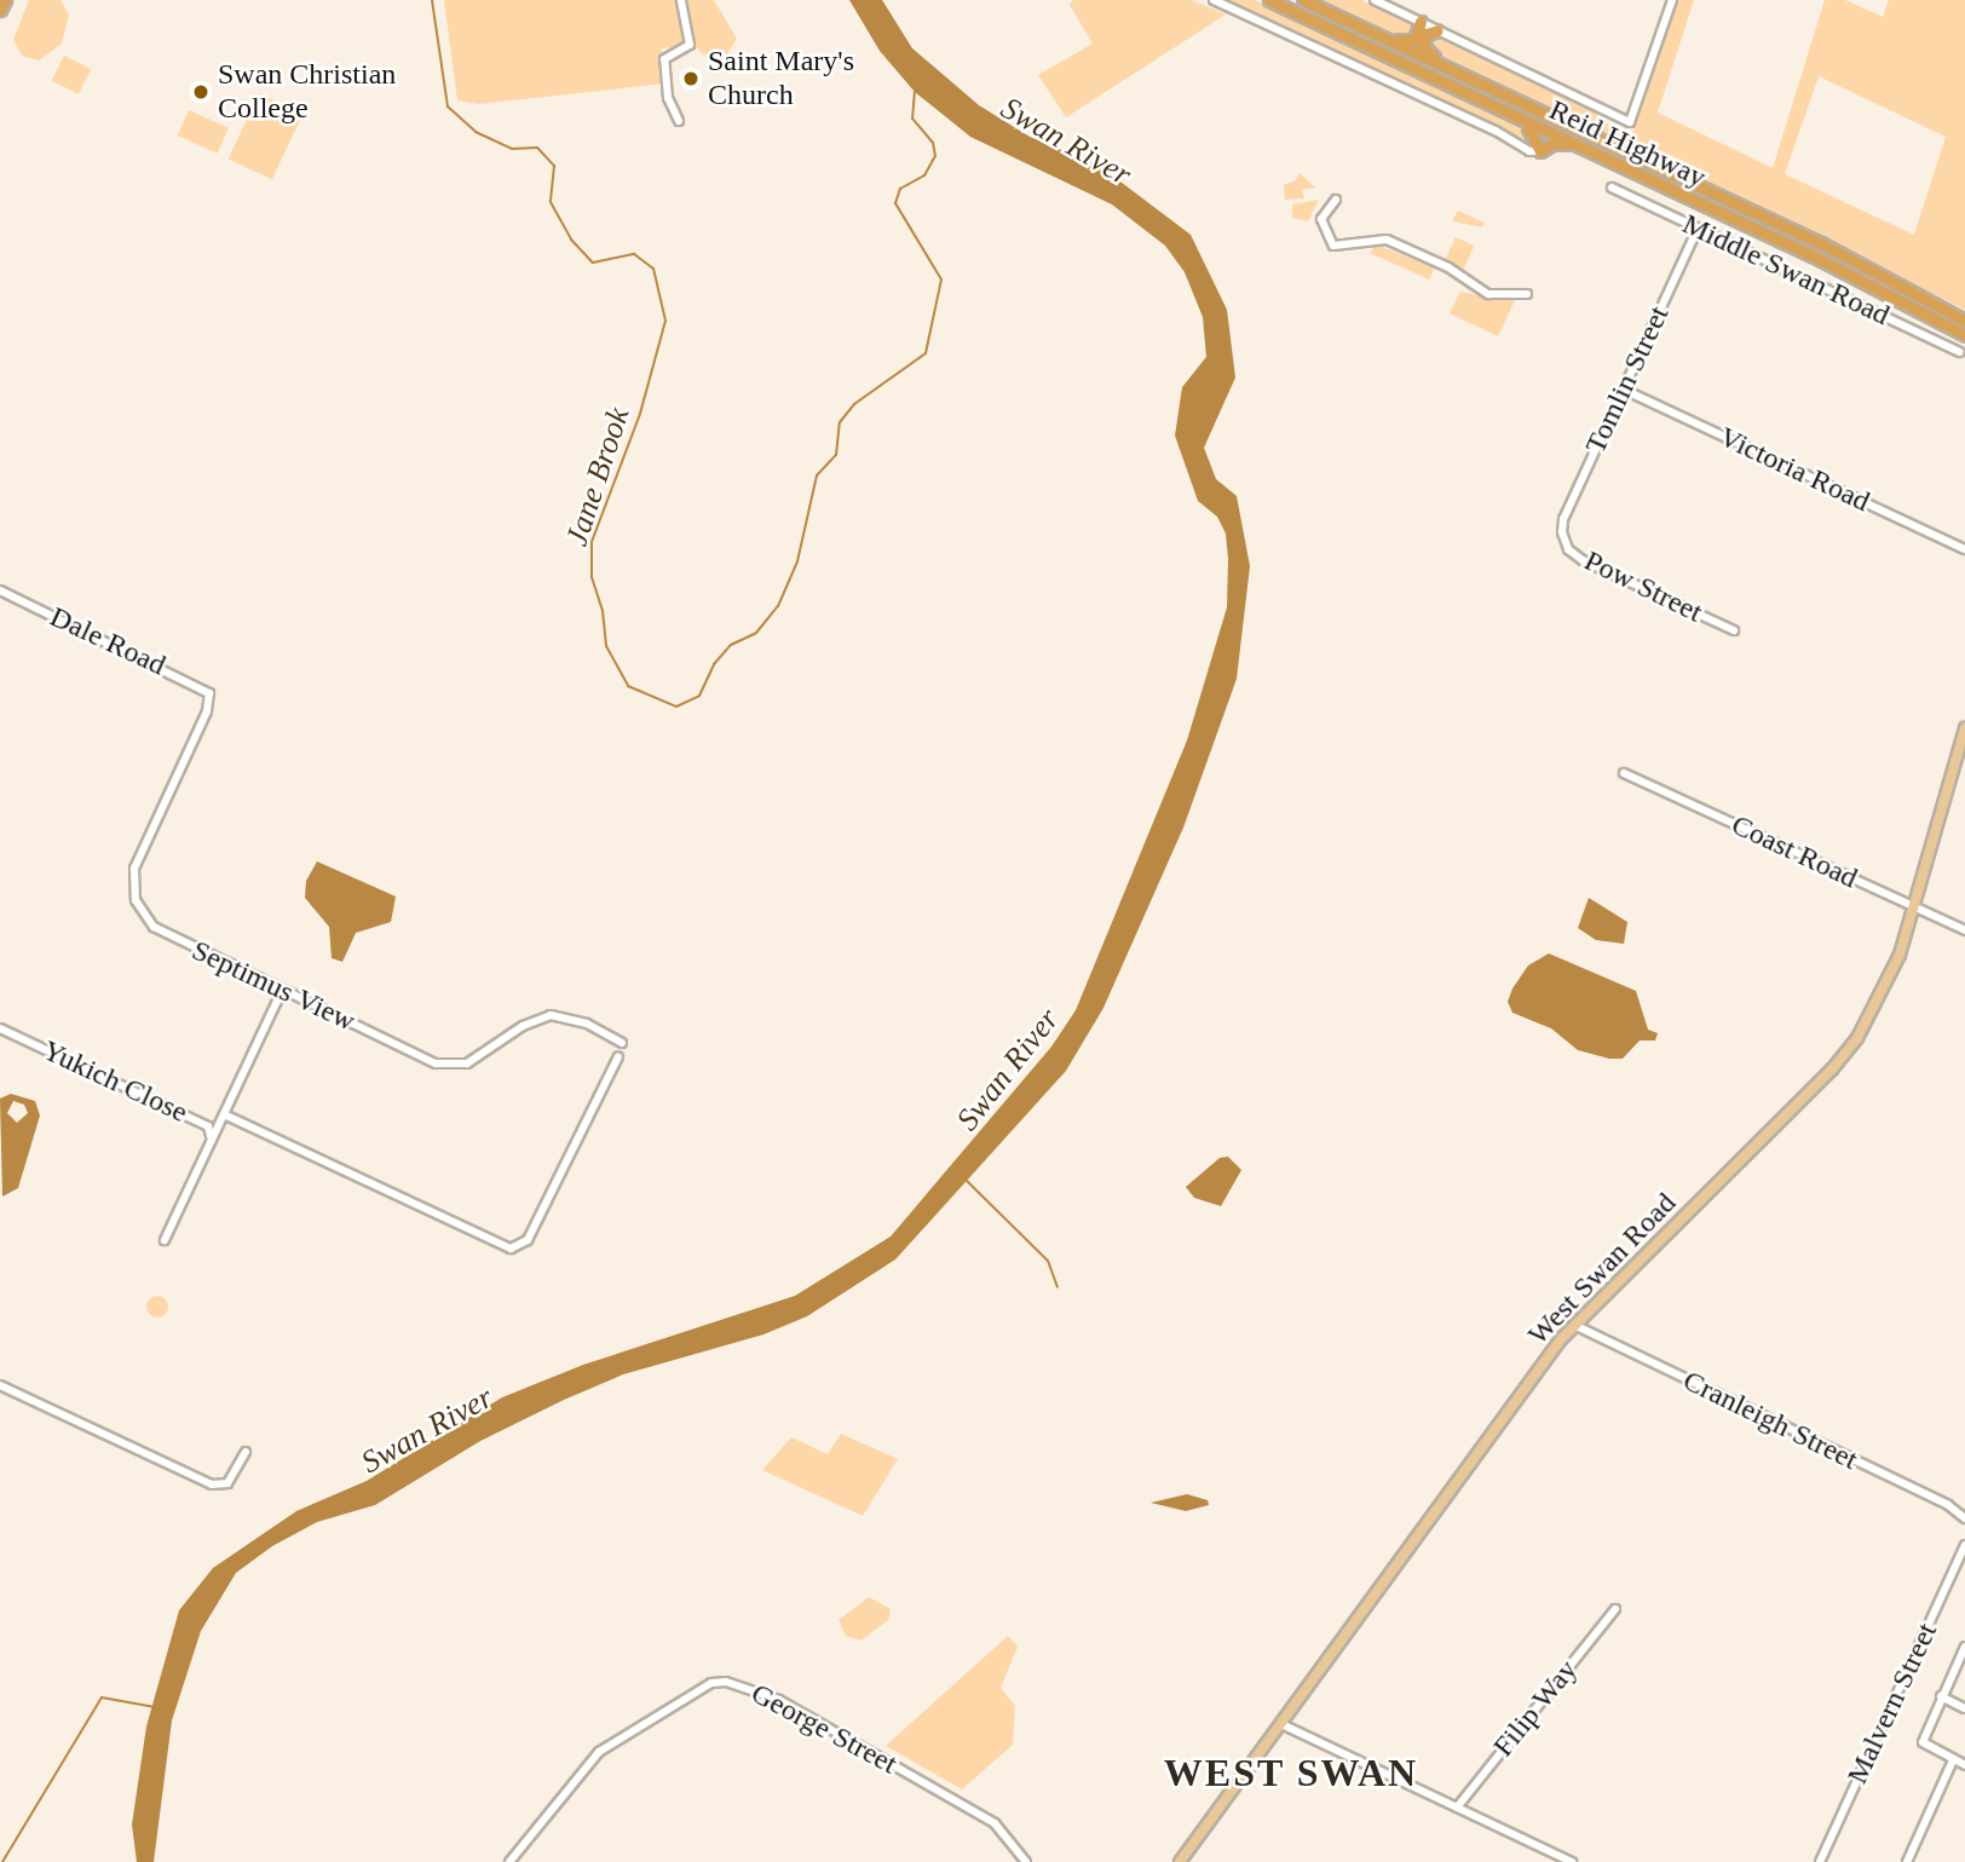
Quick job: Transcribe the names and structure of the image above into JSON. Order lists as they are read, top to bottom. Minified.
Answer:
{"streets":{"highway":["Reid Highway"],"main road":["West Swan Road"],"street":["Middle Swan Road","Tomlin Street","Victoria Road","Pow Street","Dale Road","Coast Road","Septimus View","Yukich Close","Cranleigh Street","Malvern Street","Filip Way","George Street"]},"crossings":[["Middle Swan Road","Tomlin Street"],["Tomlin Street","Victoria Road"],["Tomlin Street","Pow Street"],["Dale Road","Septimus View"],["Coast Road","West Swan Road"],["West Swan Road","Cranleigh Street"]],"districts":["WEST SWAN"],"water":["Swan River","Jane Brook"],"places":["Saint Mary's Church","Swan Christian College"]}
